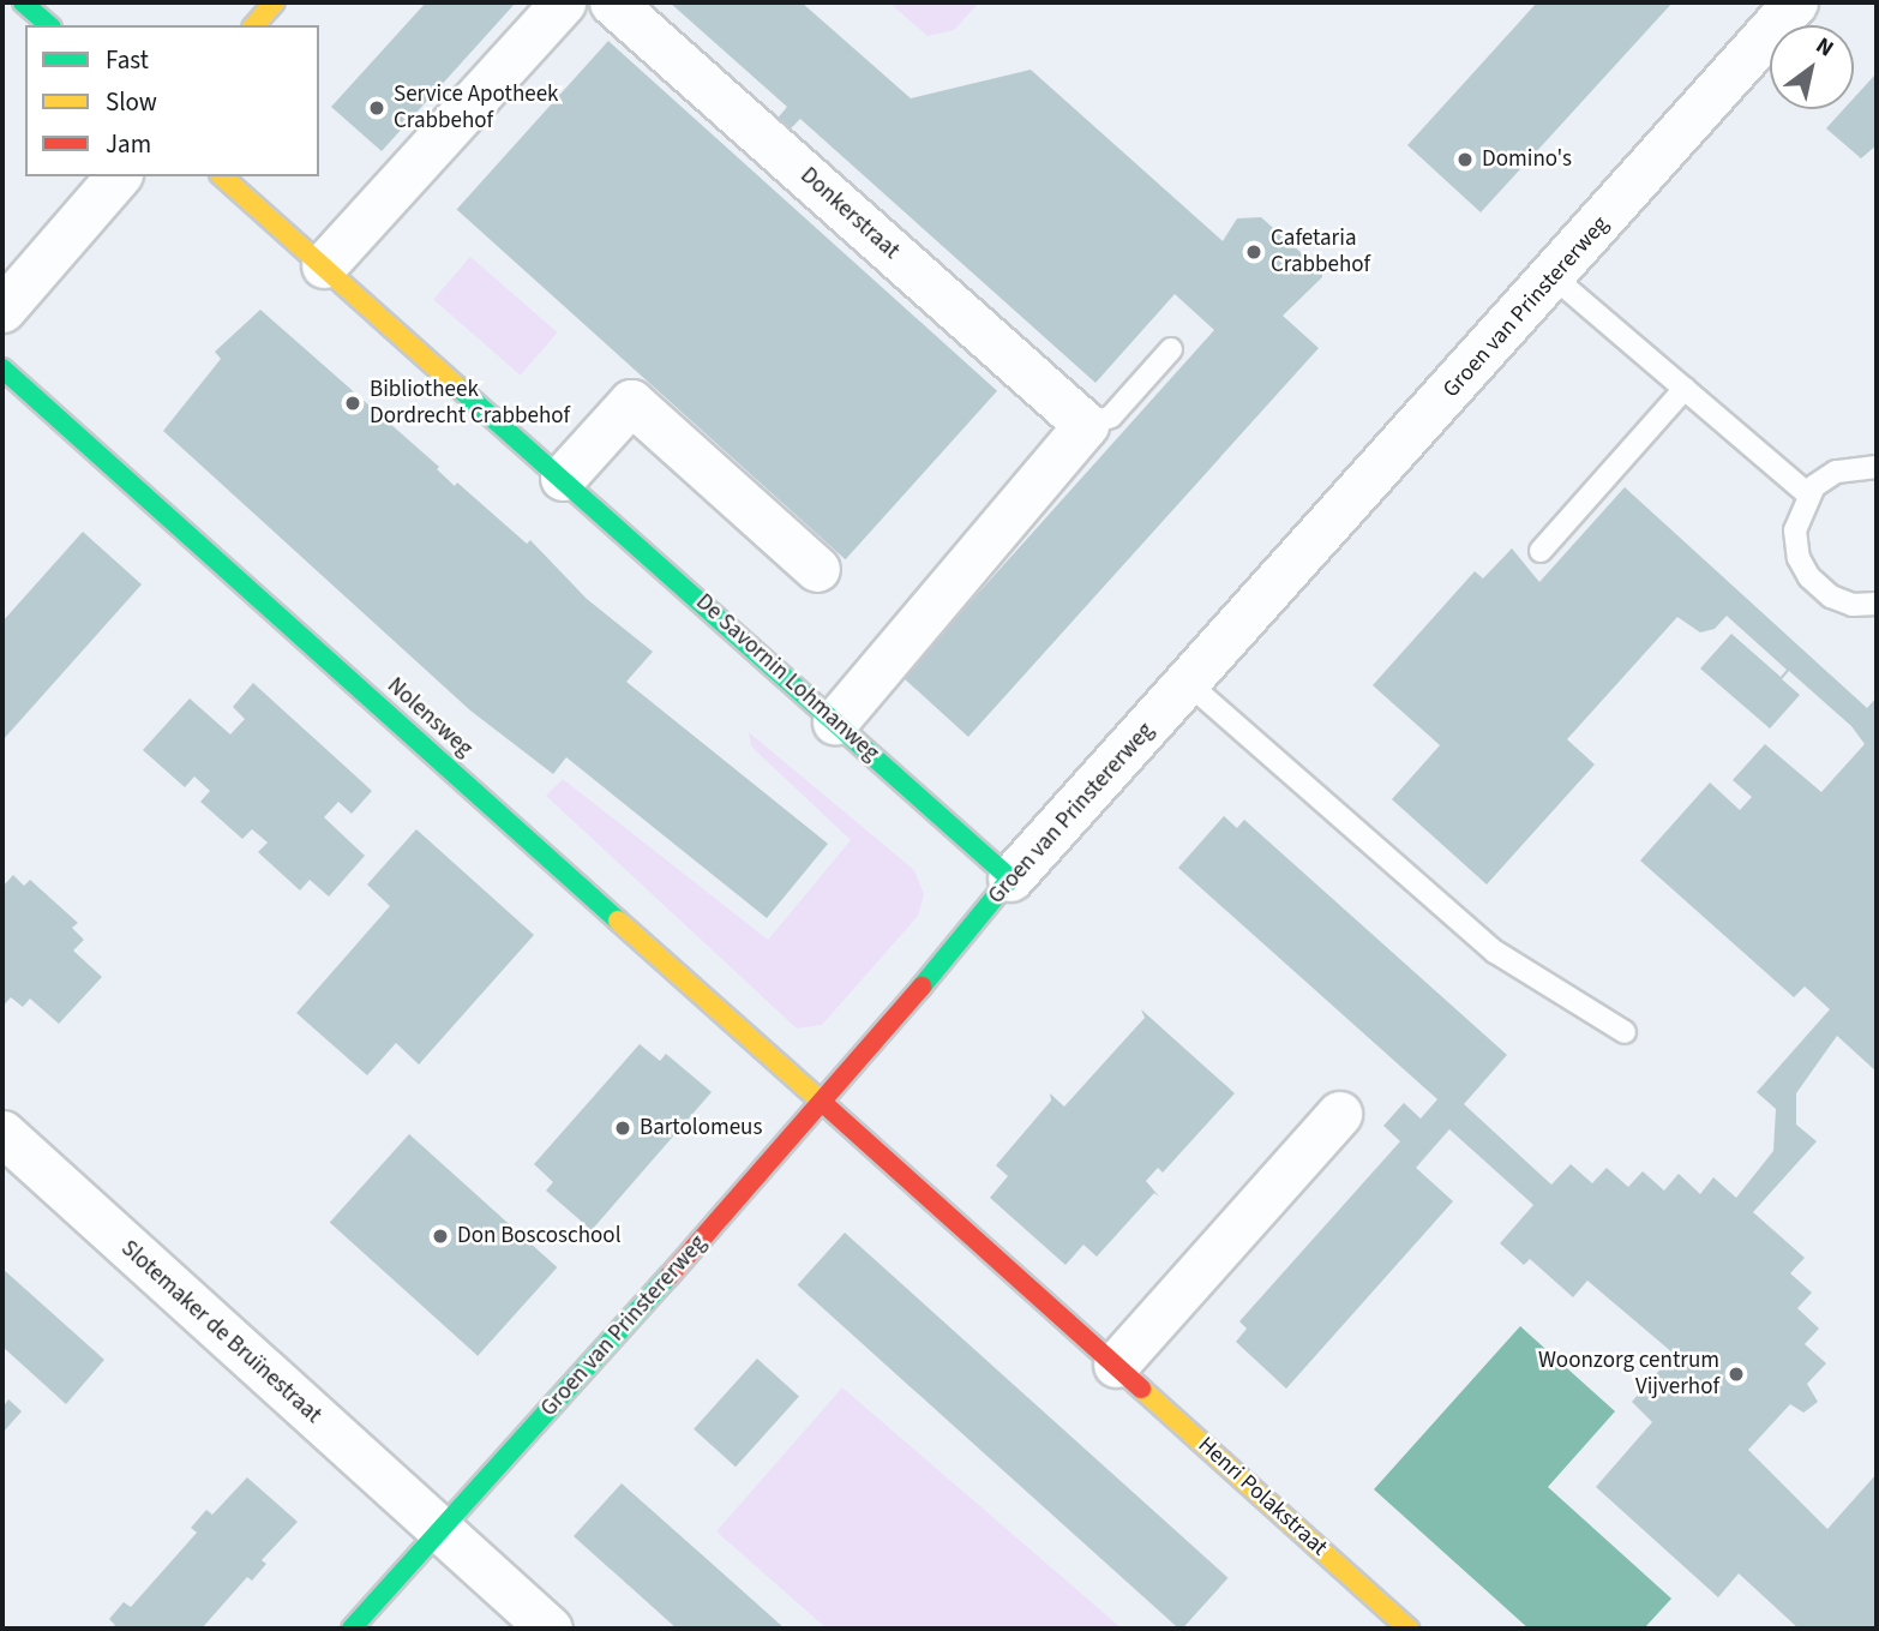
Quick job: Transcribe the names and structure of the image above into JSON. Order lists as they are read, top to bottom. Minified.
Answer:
{"streets":{"street":["Donkerstraat","Groen van Prinstererweg","De Savornin Lohmanweg","Nolensweg","Slotemaker de Bruïnestraat","Henri Polakstraat"]},"crossings":[["Groen van Prinstererweg","De Savornin Lohmanweg"],["Groen van Prinstererweg","Nolensweg"],["Groen van Prinstererweg","Slotemaker de Bruïnestraat"],["Groen van Prinstererweg","Henri Polakstraat"],["Nolensweg","Henri Polakstraat"]],"places":["Service Apotheek Crabbehof","Domino's","Cafetaria Crabbehof","Bibliotheek Dordrecht Crabbehof","Bartolomeus","Don Boscoschool","Woonzorg centrum Vijverhof"],"legend":["Fast","Slow","Jam"],"north":"top right"}
